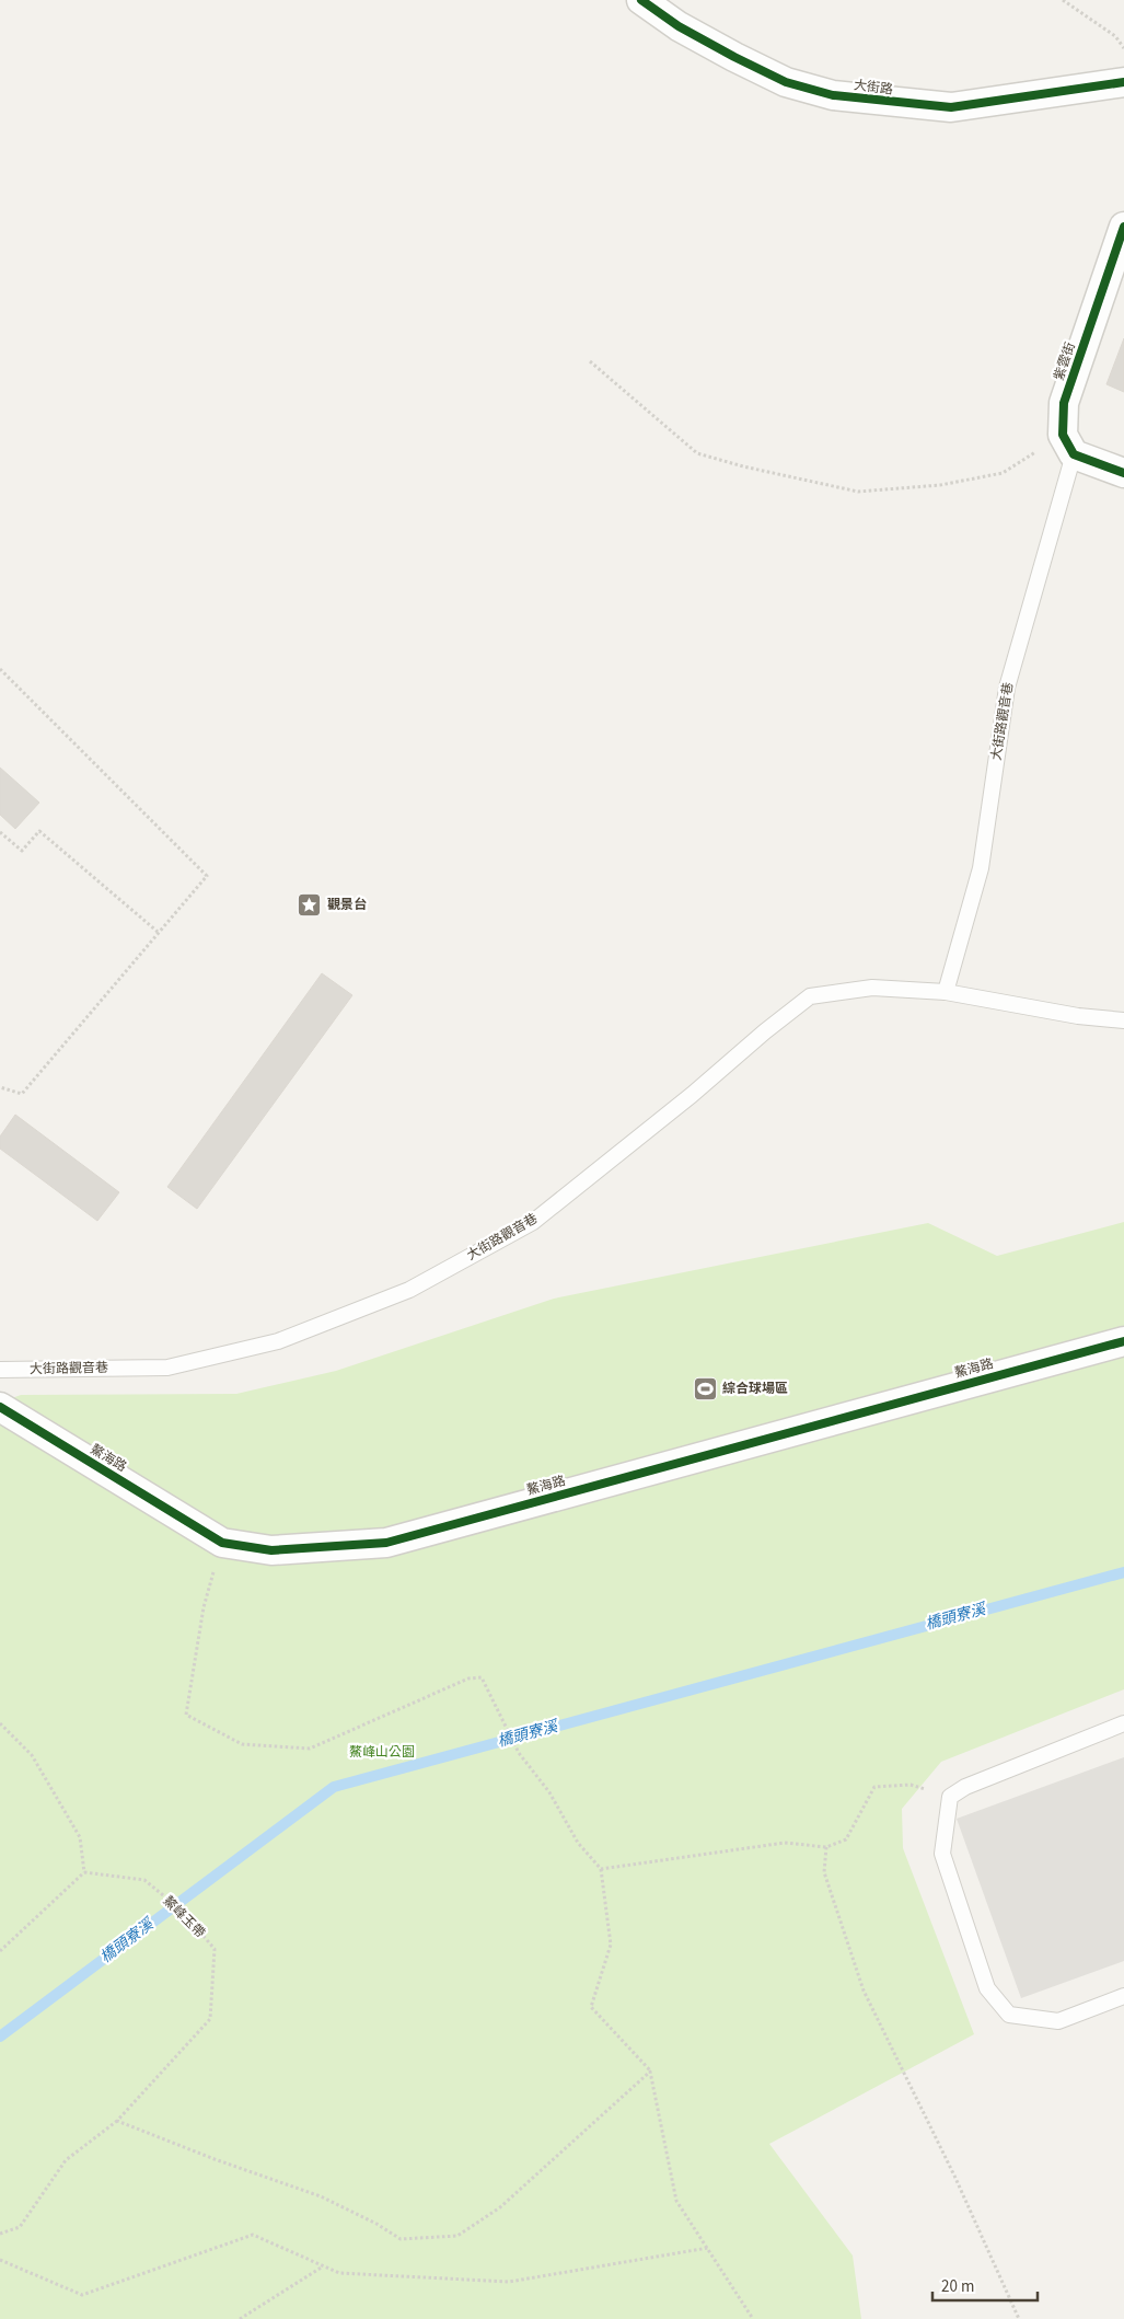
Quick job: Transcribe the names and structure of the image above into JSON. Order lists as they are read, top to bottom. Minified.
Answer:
{"streets":{"street":["大街路","紫雲街","鰲海路"],"lane":["大街路觀音巷"],"path":["鰲峰玉帶"]},"crossings":[["紫雲街","大街路觀音巷"]],"water":["橋頭寮溪"],"parks":["鰲峰山公園"],"places":{"place":["觀景台"],"sports":["綜合球場區"]},"scale_bar":"20 m"}
